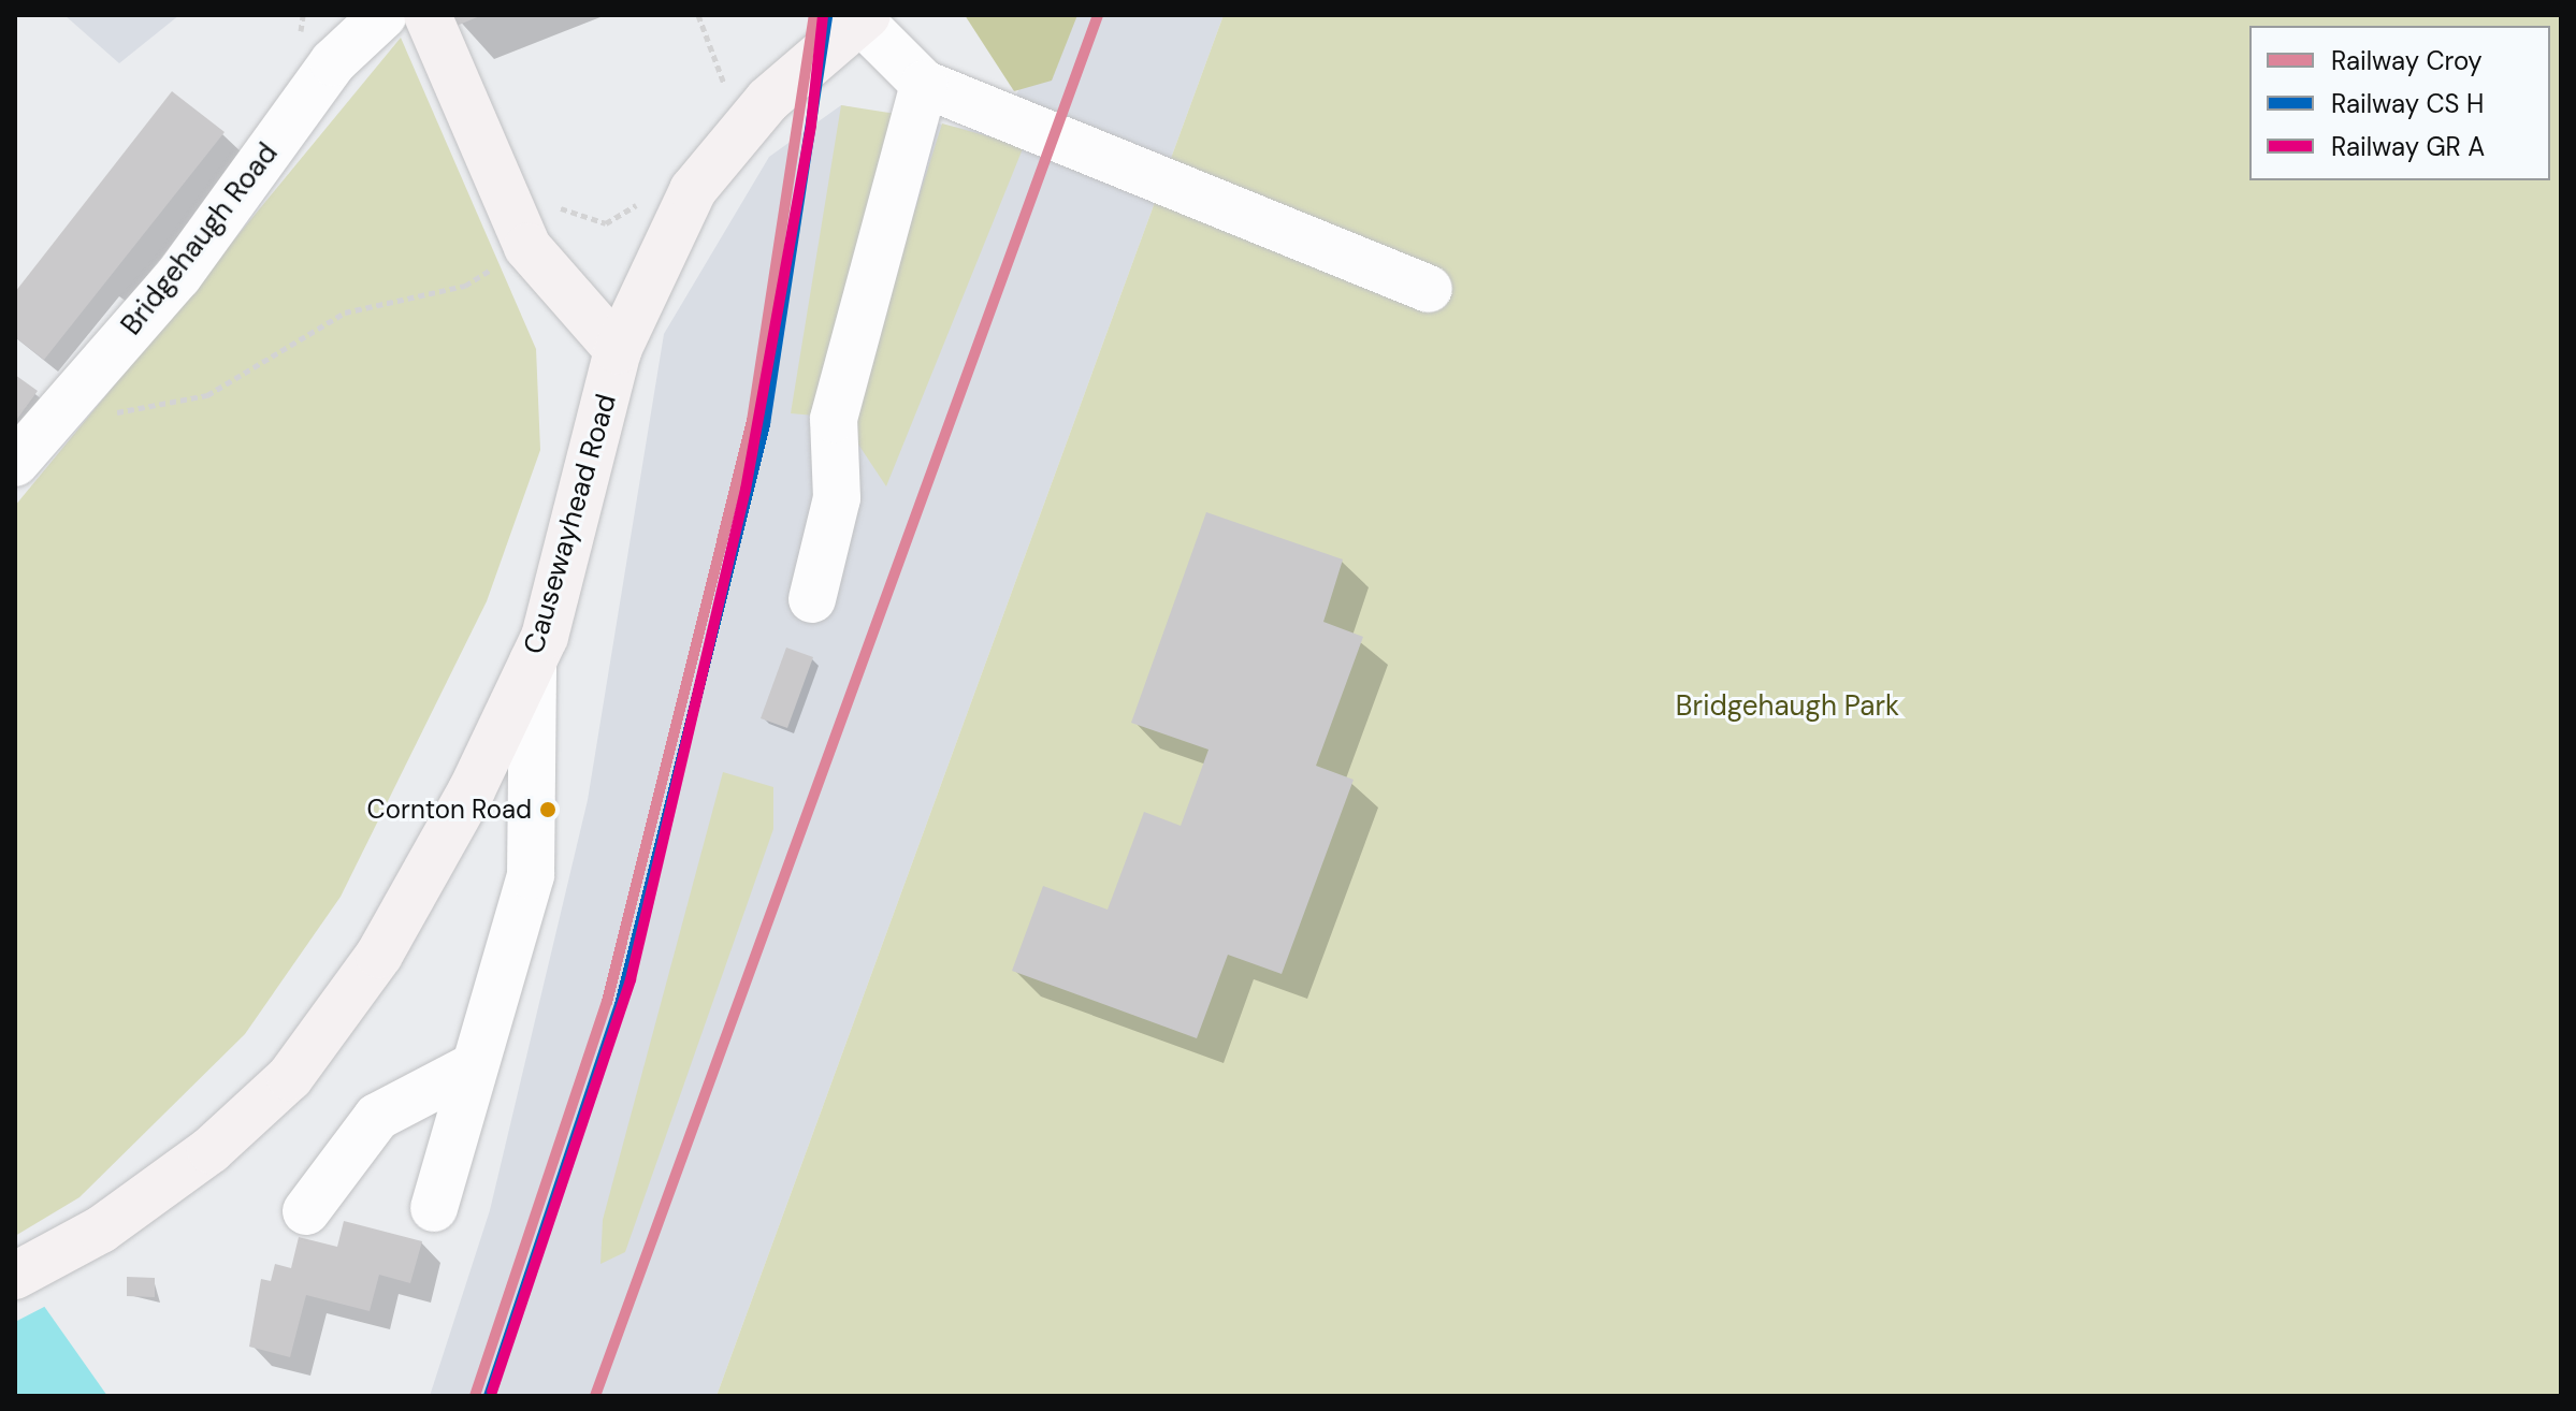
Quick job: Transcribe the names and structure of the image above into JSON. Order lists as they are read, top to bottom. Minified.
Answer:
{"streets":{"main road":["Causewayhead Road"],"street":["Bridgehaugh Road"]},"parks":["Bridgehaugh Park"],"places":["Cornton Road"],"lines":["rail line Croy"],"legend":["Railway Croy","Railway CS H","Railway GR A"]}
